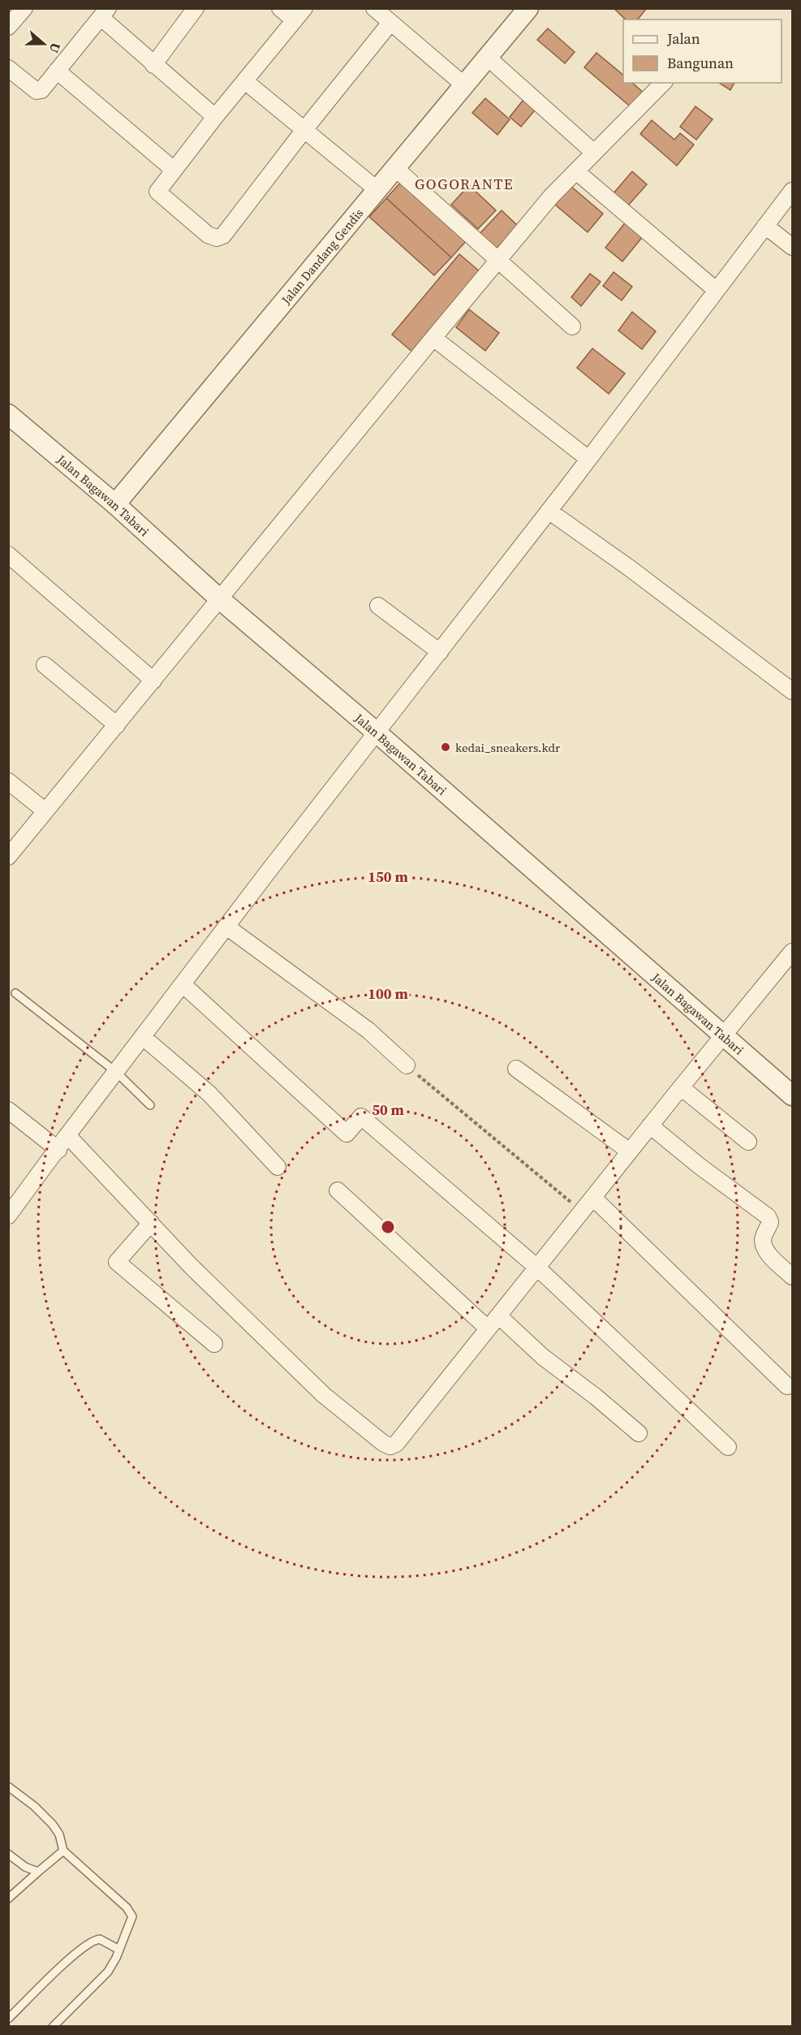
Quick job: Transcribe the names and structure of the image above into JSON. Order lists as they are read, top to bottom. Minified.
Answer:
{"streets":{"street":["Jalan Dandang Gendis","Jalan Bagawan Tabari"]},"crossings":[["Jalan Dandang Gendis","Jalan Bagawan Tabari"]],"districts":["GOGORANTE"],"places":["kedai_sneakers.kdr"],"legend":["Jalan","Bangunan"],"north":"right","rings":["150 m","100 m","50 m"]}
